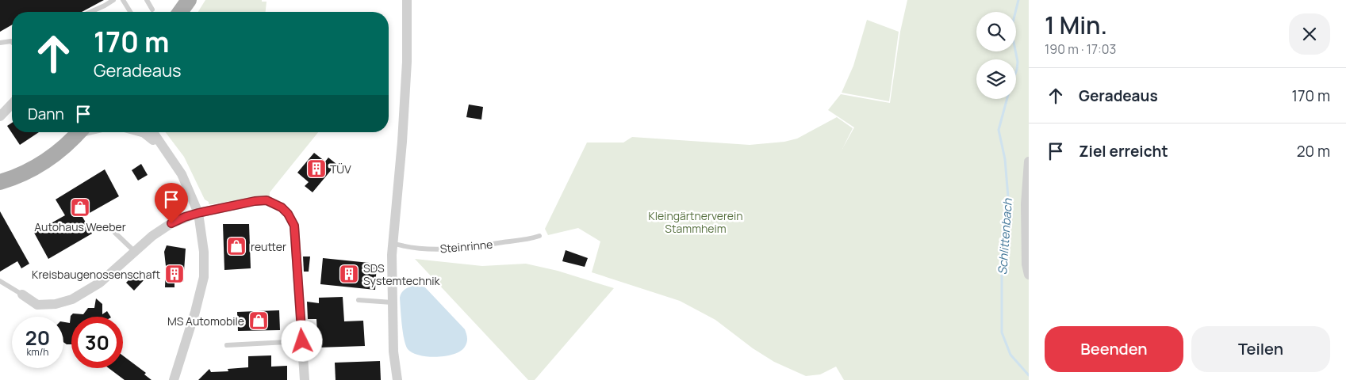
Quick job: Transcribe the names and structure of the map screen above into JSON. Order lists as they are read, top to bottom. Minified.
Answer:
{"streets":{"lane":["Steinrinne"]},"water":["Schlittenbach"],"parks":["Kleingärtnerverein Stammheim"],"places":{"building":["TÜV","Kreisbaugenossenschaft","SDS Systemtechnik"],"shop":["Autohaus Weeber","reutter","MS Automobile"]},"page":{"heading":["1 Min.","190 m · 17:03"],"turn":["170 m","Geradeaus"],"list":[{"name":"Geradeaus","value":"170 m"},{"name":"Ziel erreicht","value":"20 m"}],"then":"Dann","speed":"20 km/h","limit":"30","buttons":["Beenden","Teilen"]}}
